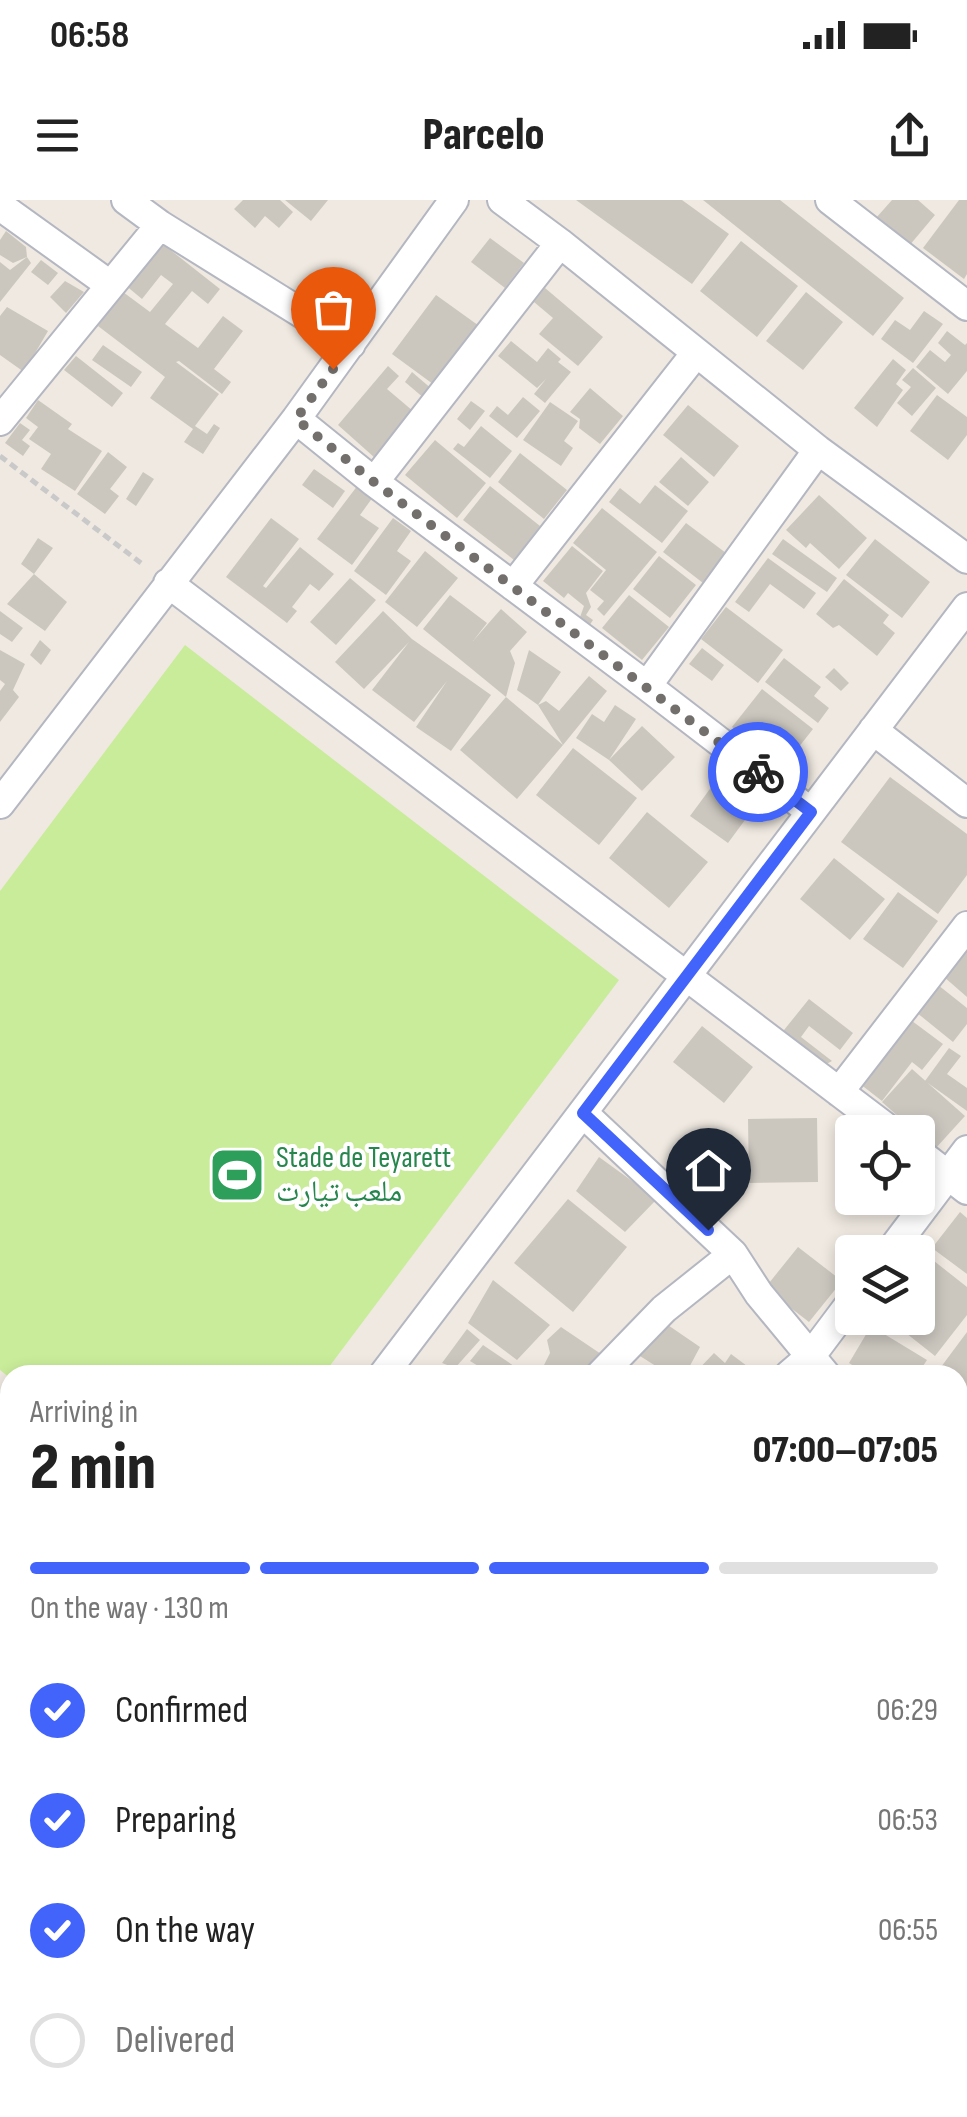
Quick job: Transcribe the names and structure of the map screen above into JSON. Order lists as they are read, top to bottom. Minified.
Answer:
{"places":{"sports":["Stade de Teyarett ملعب تيارت"]},"page":{"status":"06:58","header":"Parcelo","heading":["2 min","Arriving in","07:00–07:05"],"bar":"On the way · 130 m","list":[["Confirmed","06:29"],["Preparing","06:53"],["On the way","06:55"],"Delivered"]}}
